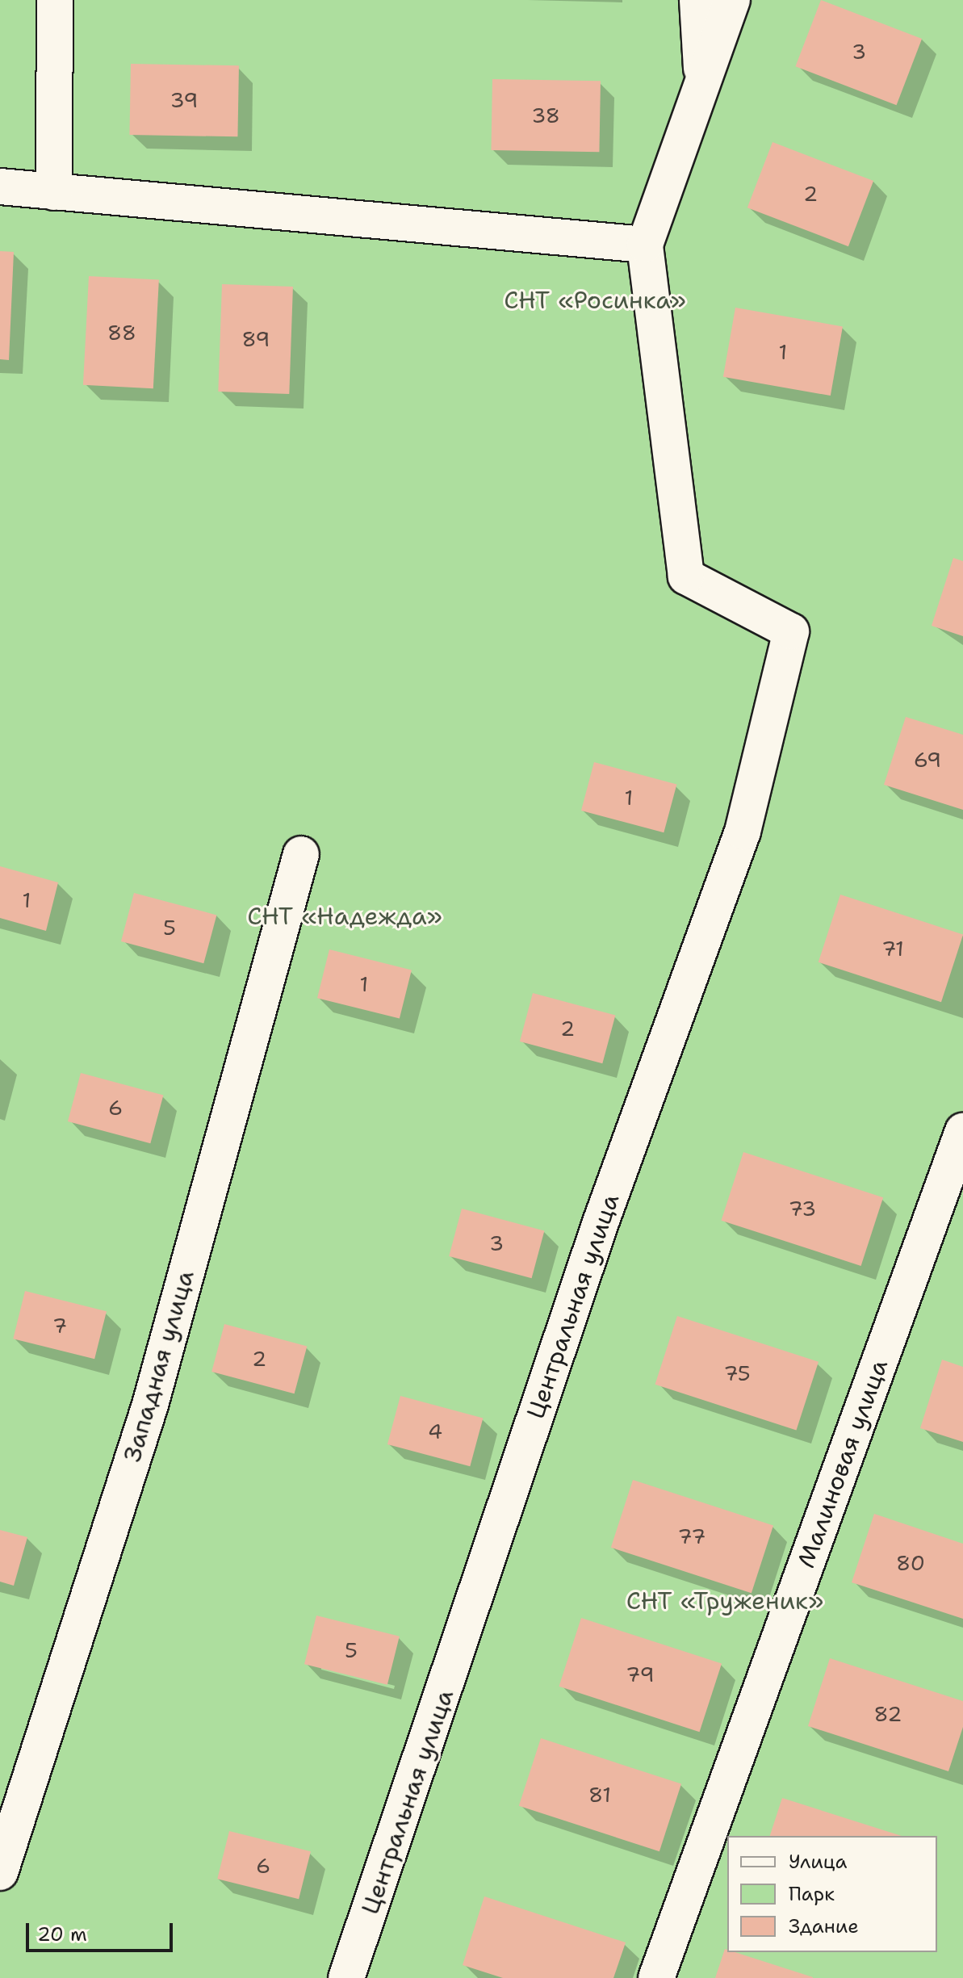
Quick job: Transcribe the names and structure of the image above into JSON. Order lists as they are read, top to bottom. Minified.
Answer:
{"streets":{"street":["Центральная улица","Западная улица","Малиновая улица"]},"parks":["СНТ «Росинка»","СНТ «Надежда»","СНТ «Труженик»"],"house_numbers":["3","39","38","2","88","89","1","69","1","1","5","71","1","2","6","73","3","7","2","75","4","77","80","5","79","82","81","6"],"legend":["Улица","Парк","Здание"],"scale_bar":"20 m"}
